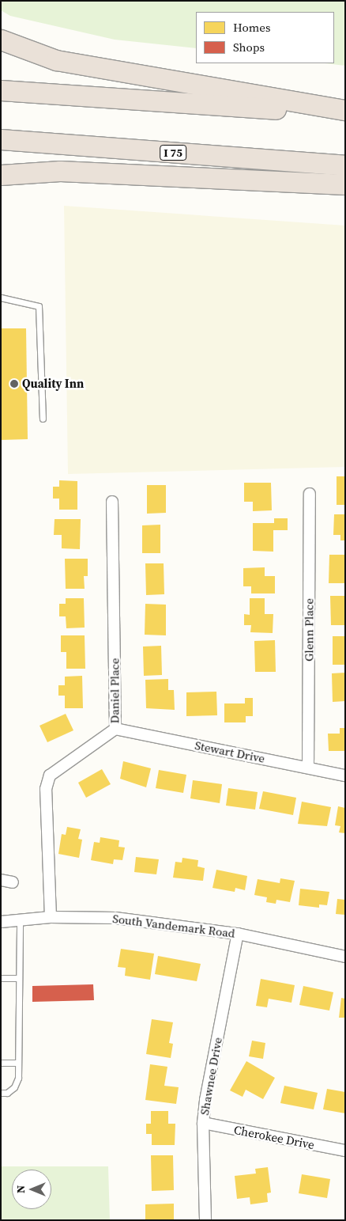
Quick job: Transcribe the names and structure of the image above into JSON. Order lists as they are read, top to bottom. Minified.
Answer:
{"streets":{"highway":["I 75"],"street":["Glenn Place","Daniel Place","Stewart Drive","South Vandemark Road","Shawnee Drive","Cherokee Drive"]},"crossings":[["Glenn Place","Stewart Drive"],["Daniel Place","Stewart Drive"],["Daniel Place","South Vandemark Road"],["South Vandemark Road","Shawnee Drive"],["Shawnee Drive","Cherokee Drive"]],"places":["Quality Inn"],"legend":["Homes","Shops"],"north":"left"}
